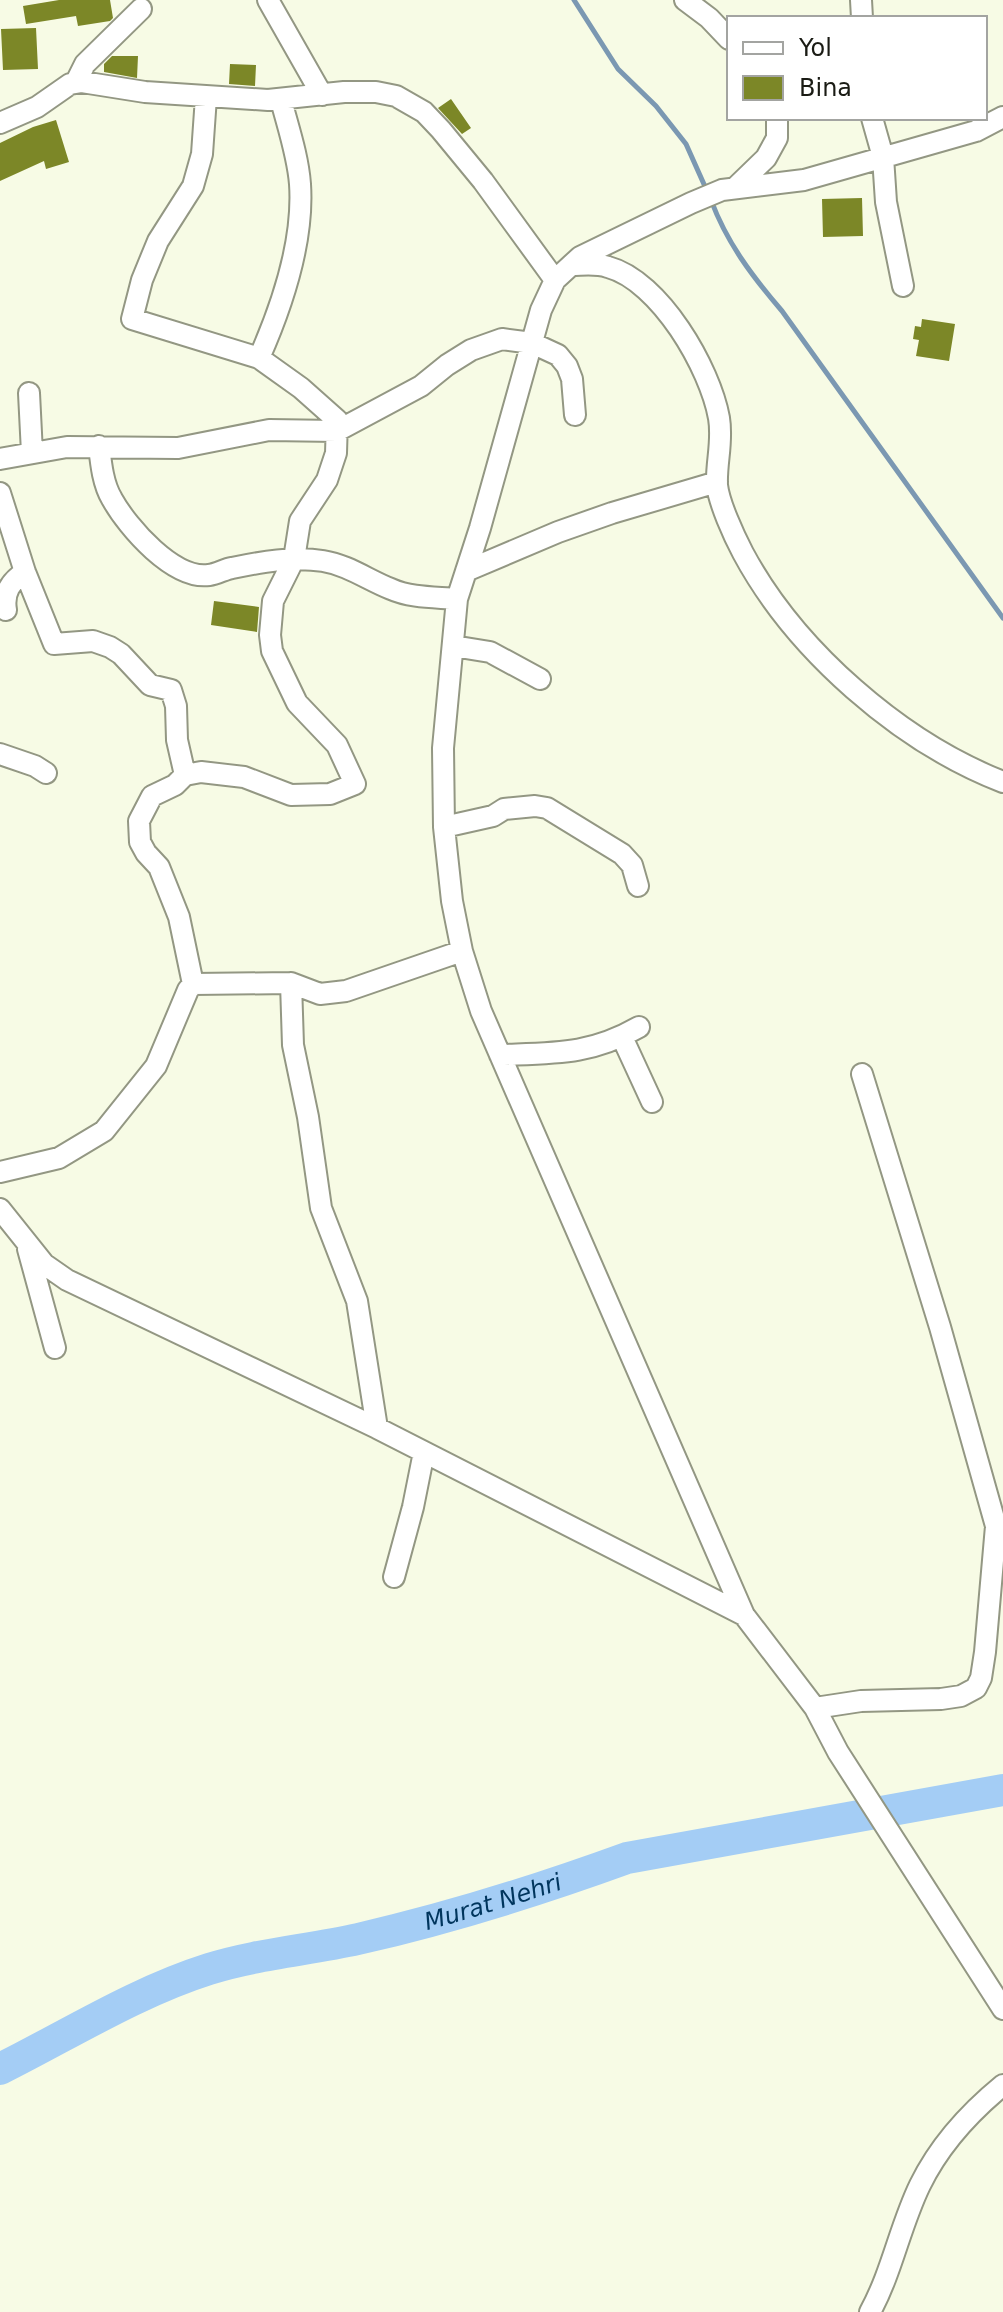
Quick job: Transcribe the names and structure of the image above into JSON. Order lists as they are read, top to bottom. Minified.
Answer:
{"water":["Murat Nehri"],"legend":["Yol","Bina"]}
